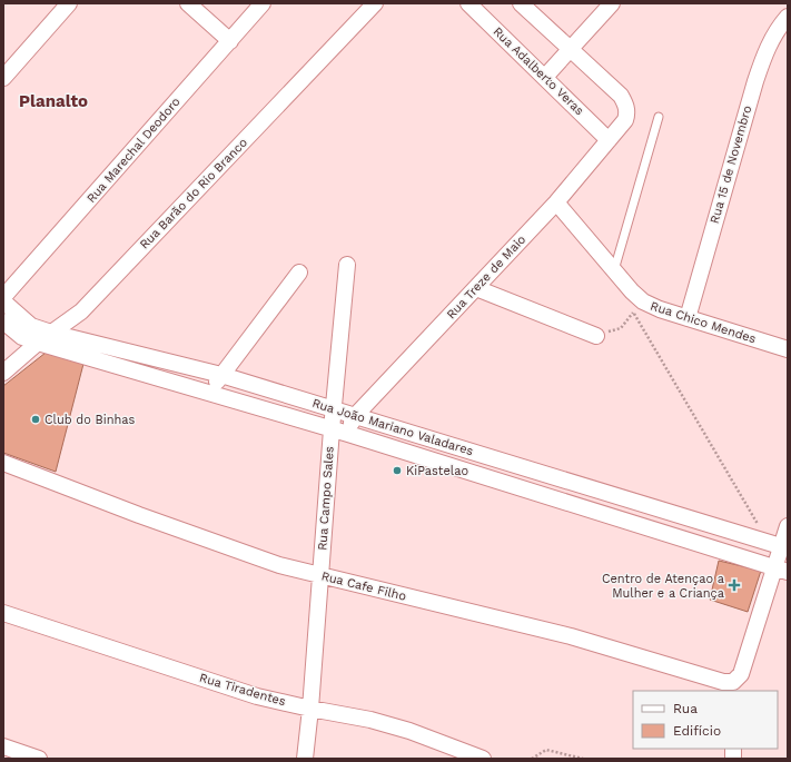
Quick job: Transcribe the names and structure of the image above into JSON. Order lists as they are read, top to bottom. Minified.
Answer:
{"streets":{"street":["Rua Adalberto Veras","Rua Marechal Deodoro","Rua 15 de Novembro","Rua Barão do Rio Branco","Rua Treze de Maio","Rua Chico Mendes","Rua João Mariano Valadares","Rua Campo Sales","Rua Cafe Filho","Rua Tiradentes"]},"crossings":[["Rua Adalberto Veras","Rua Treze de Maio"],["Rua 15 de Novembro","Rua Chico Mendes"],["Rua Barão do Rio Branco","Rua João Mariano Valadares"],["Rua Treze de Maio","Rua Chico Mendes"],["Rua Treze de Maio","Rua João Mariano Valadares"],["Rua João Mariano Valadares","Rua Campo Sales"],["Rua Campo Sales","Rua Cafe Filho"],["Rua Campo Sales","Rua Tiradentes"]],"districts":["Planalto"],"places":{"other":["Club do Binhas","KiPastelao"],"health":["Centro de Atençao a Mulher e a Criança"]},"legend":["Rua","Edifício"]}
